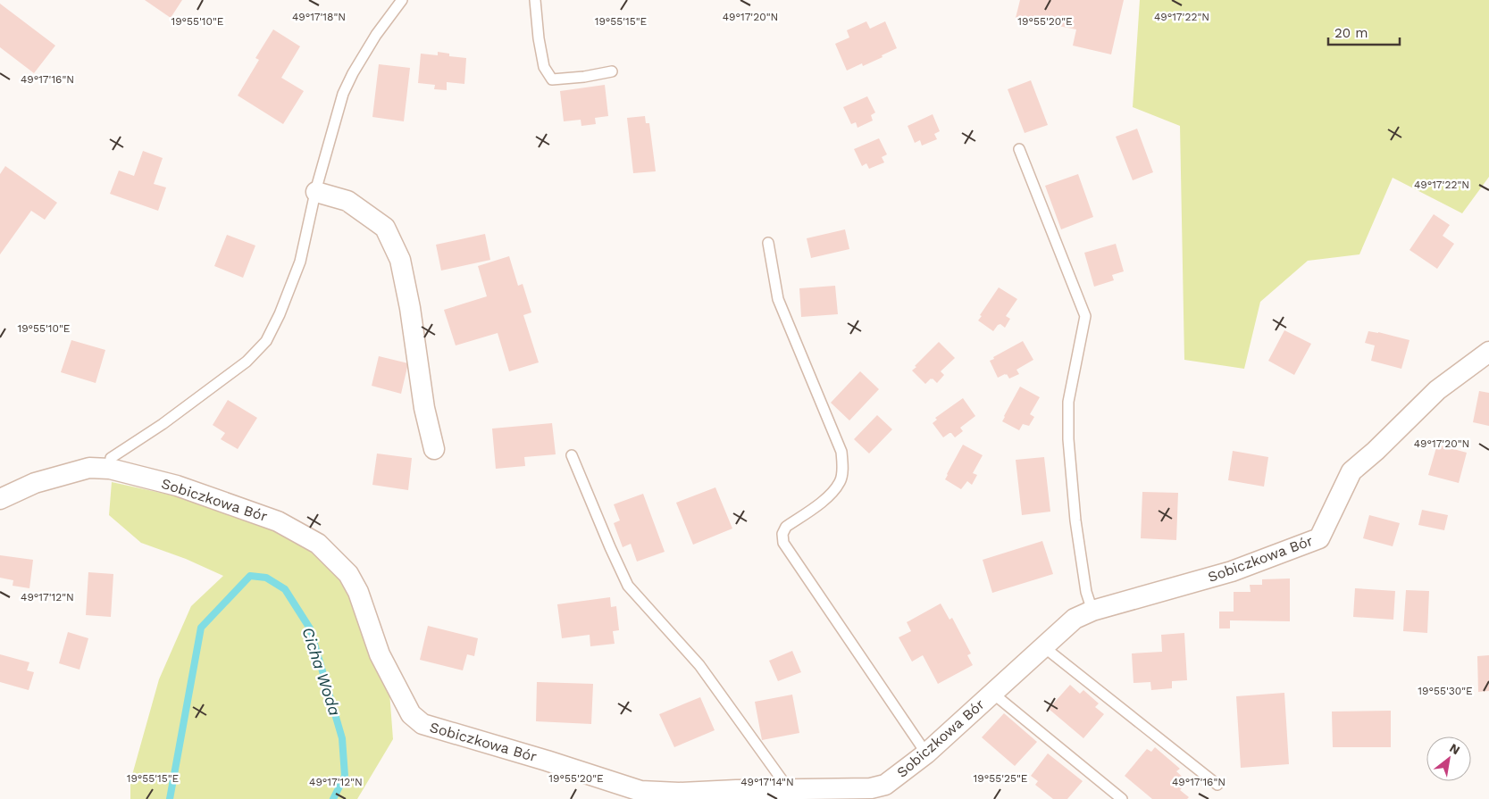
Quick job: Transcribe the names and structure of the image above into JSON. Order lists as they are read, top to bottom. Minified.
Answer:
{"streets":{"street":["Sobiczkowa Bór"]},"water":["Cicha Woda"],"scale_bar":"20 m","north":"top right","coordinates":["49°17'18\"N","49°17'20\"N","49°17'22\"N","19°55'10\"E","19°55'15\"E","19°55'20\"E","49°17'16\"N","49°17'12\"N","19°55'30\"E","19°55'25\"E","49°17'14\"N"]}
